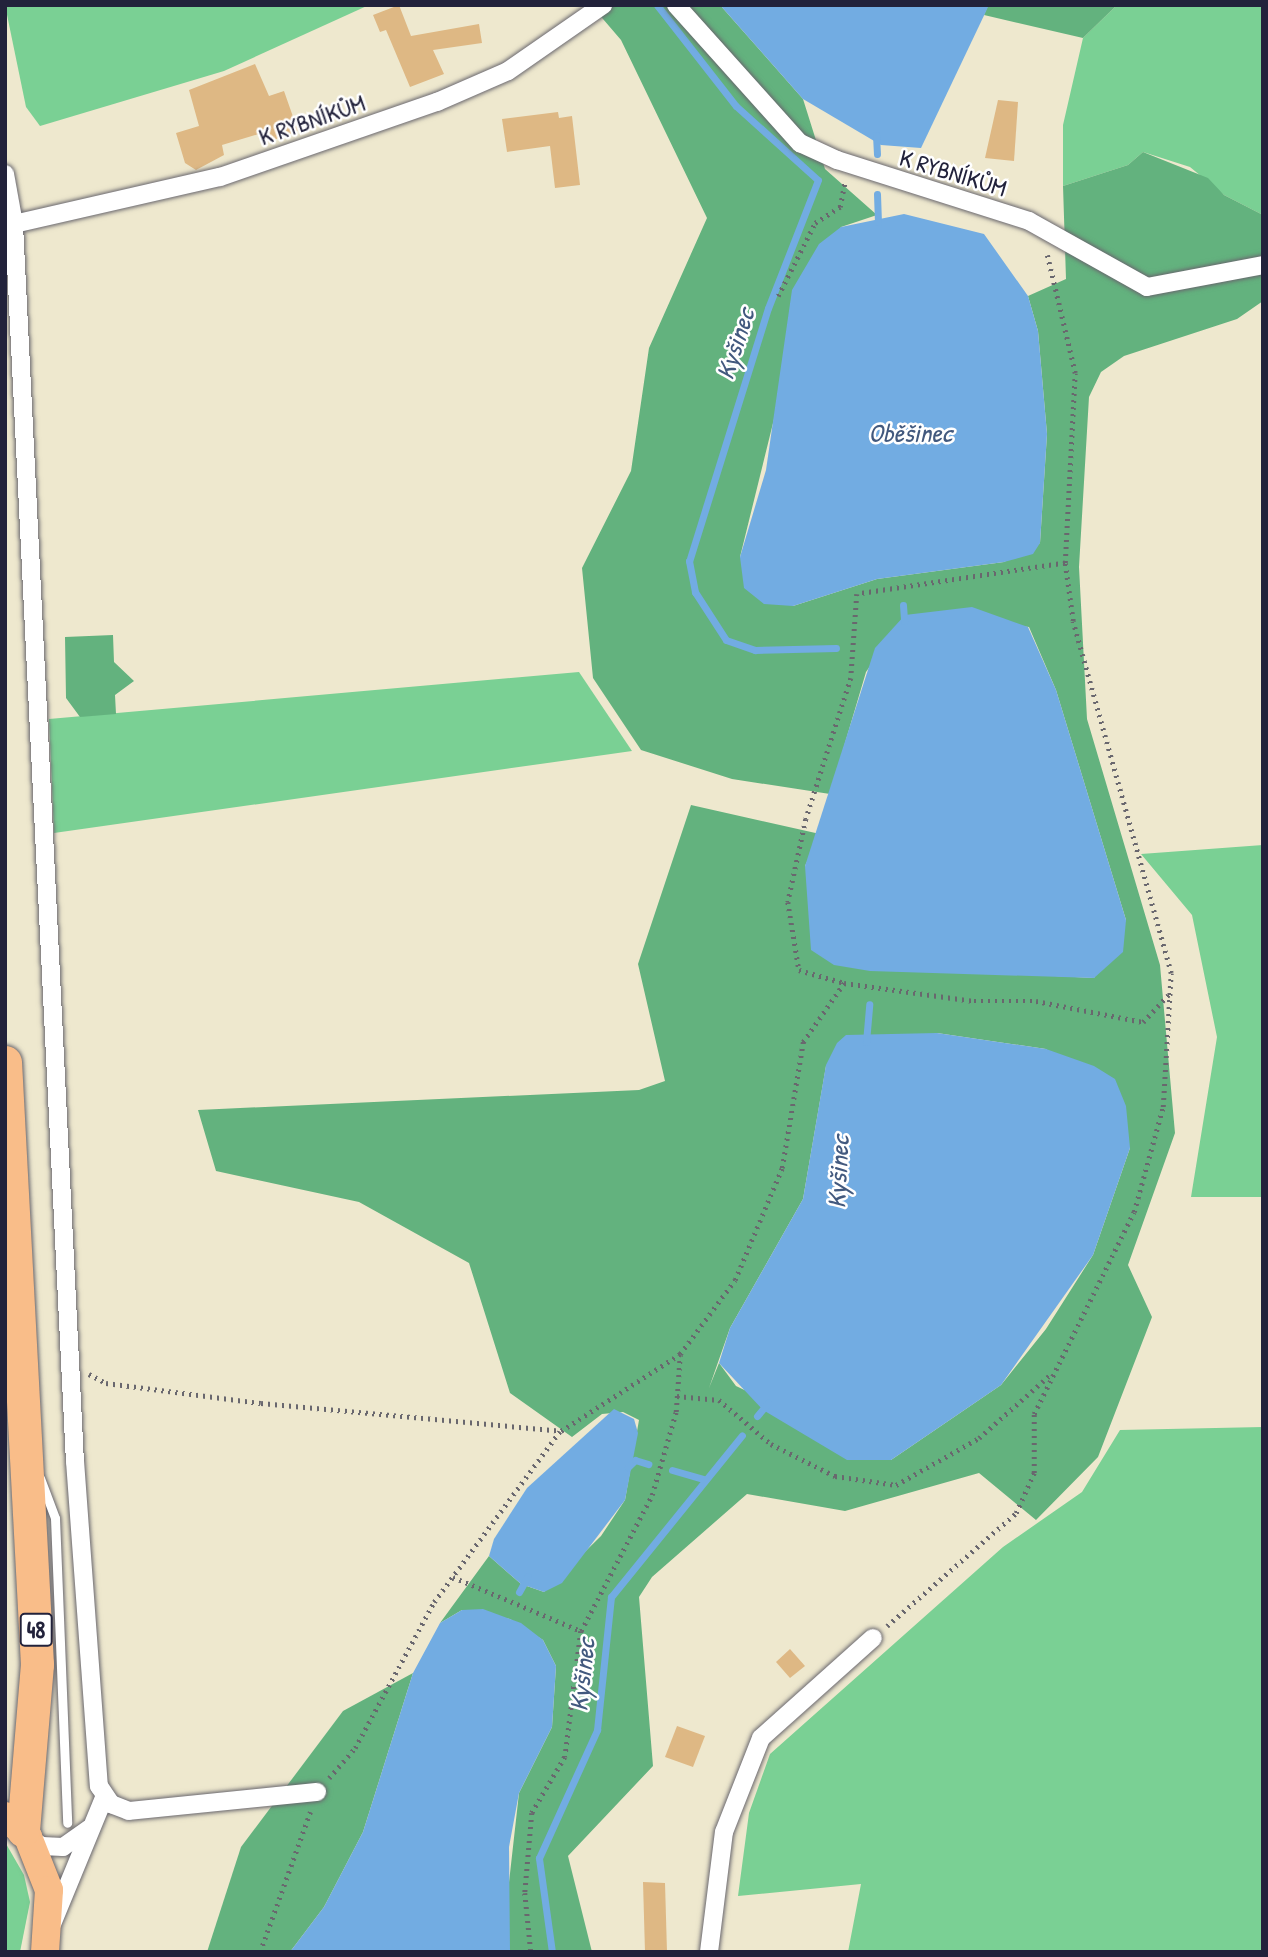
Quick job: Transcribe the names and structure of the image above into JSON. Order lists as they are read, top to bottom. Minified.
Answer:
{"streets":{"highway":["48"],"street":["K RYBNÍKŮM"]},"water":["Kyšinec","Oběšinec"]}
